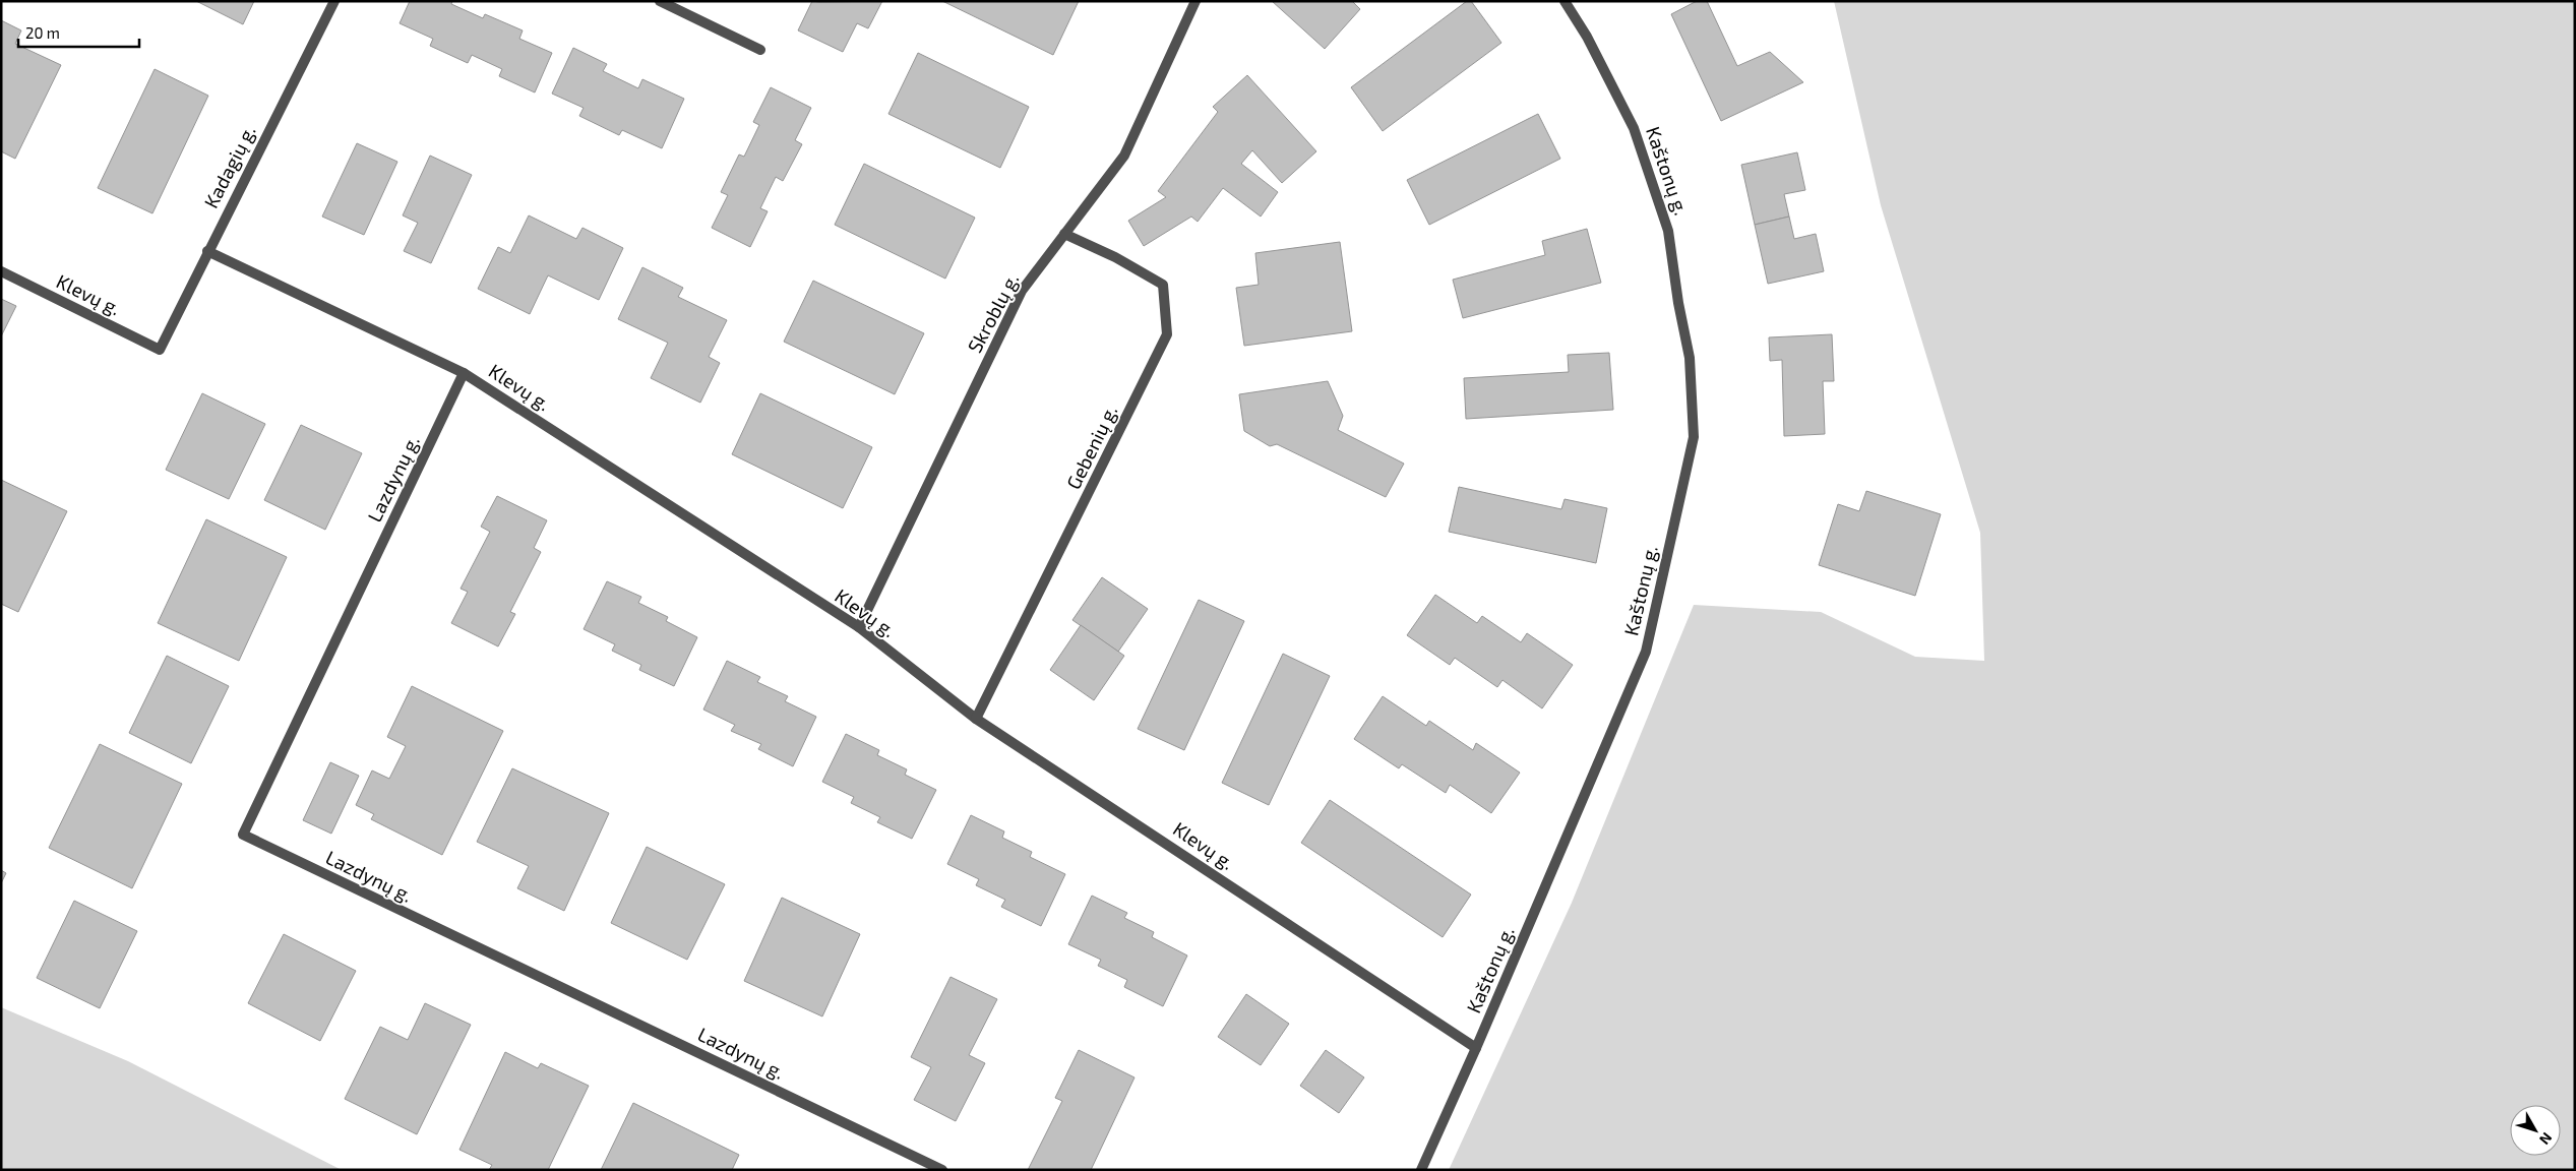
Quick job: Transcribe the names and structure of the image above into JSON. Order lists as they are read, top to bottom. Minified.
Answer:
{"streets":{"street":["Kadagių g.","Kaštonų g.","Klevų g.","Skroblų g.","Gebenių g.","Lazdynų g."]},"crossings":[["Kadagių g.","Klevų g."],["Kaštonų g.","Klevų g."],["Klevų g.","Skroblų g."],["Klevų g.","Gebenių g."],["Klevų g.","Lazdynų g."],["Skroblų g.","Gebenių g."]],"scale_bar":"20 m","north":"bottom right"}
